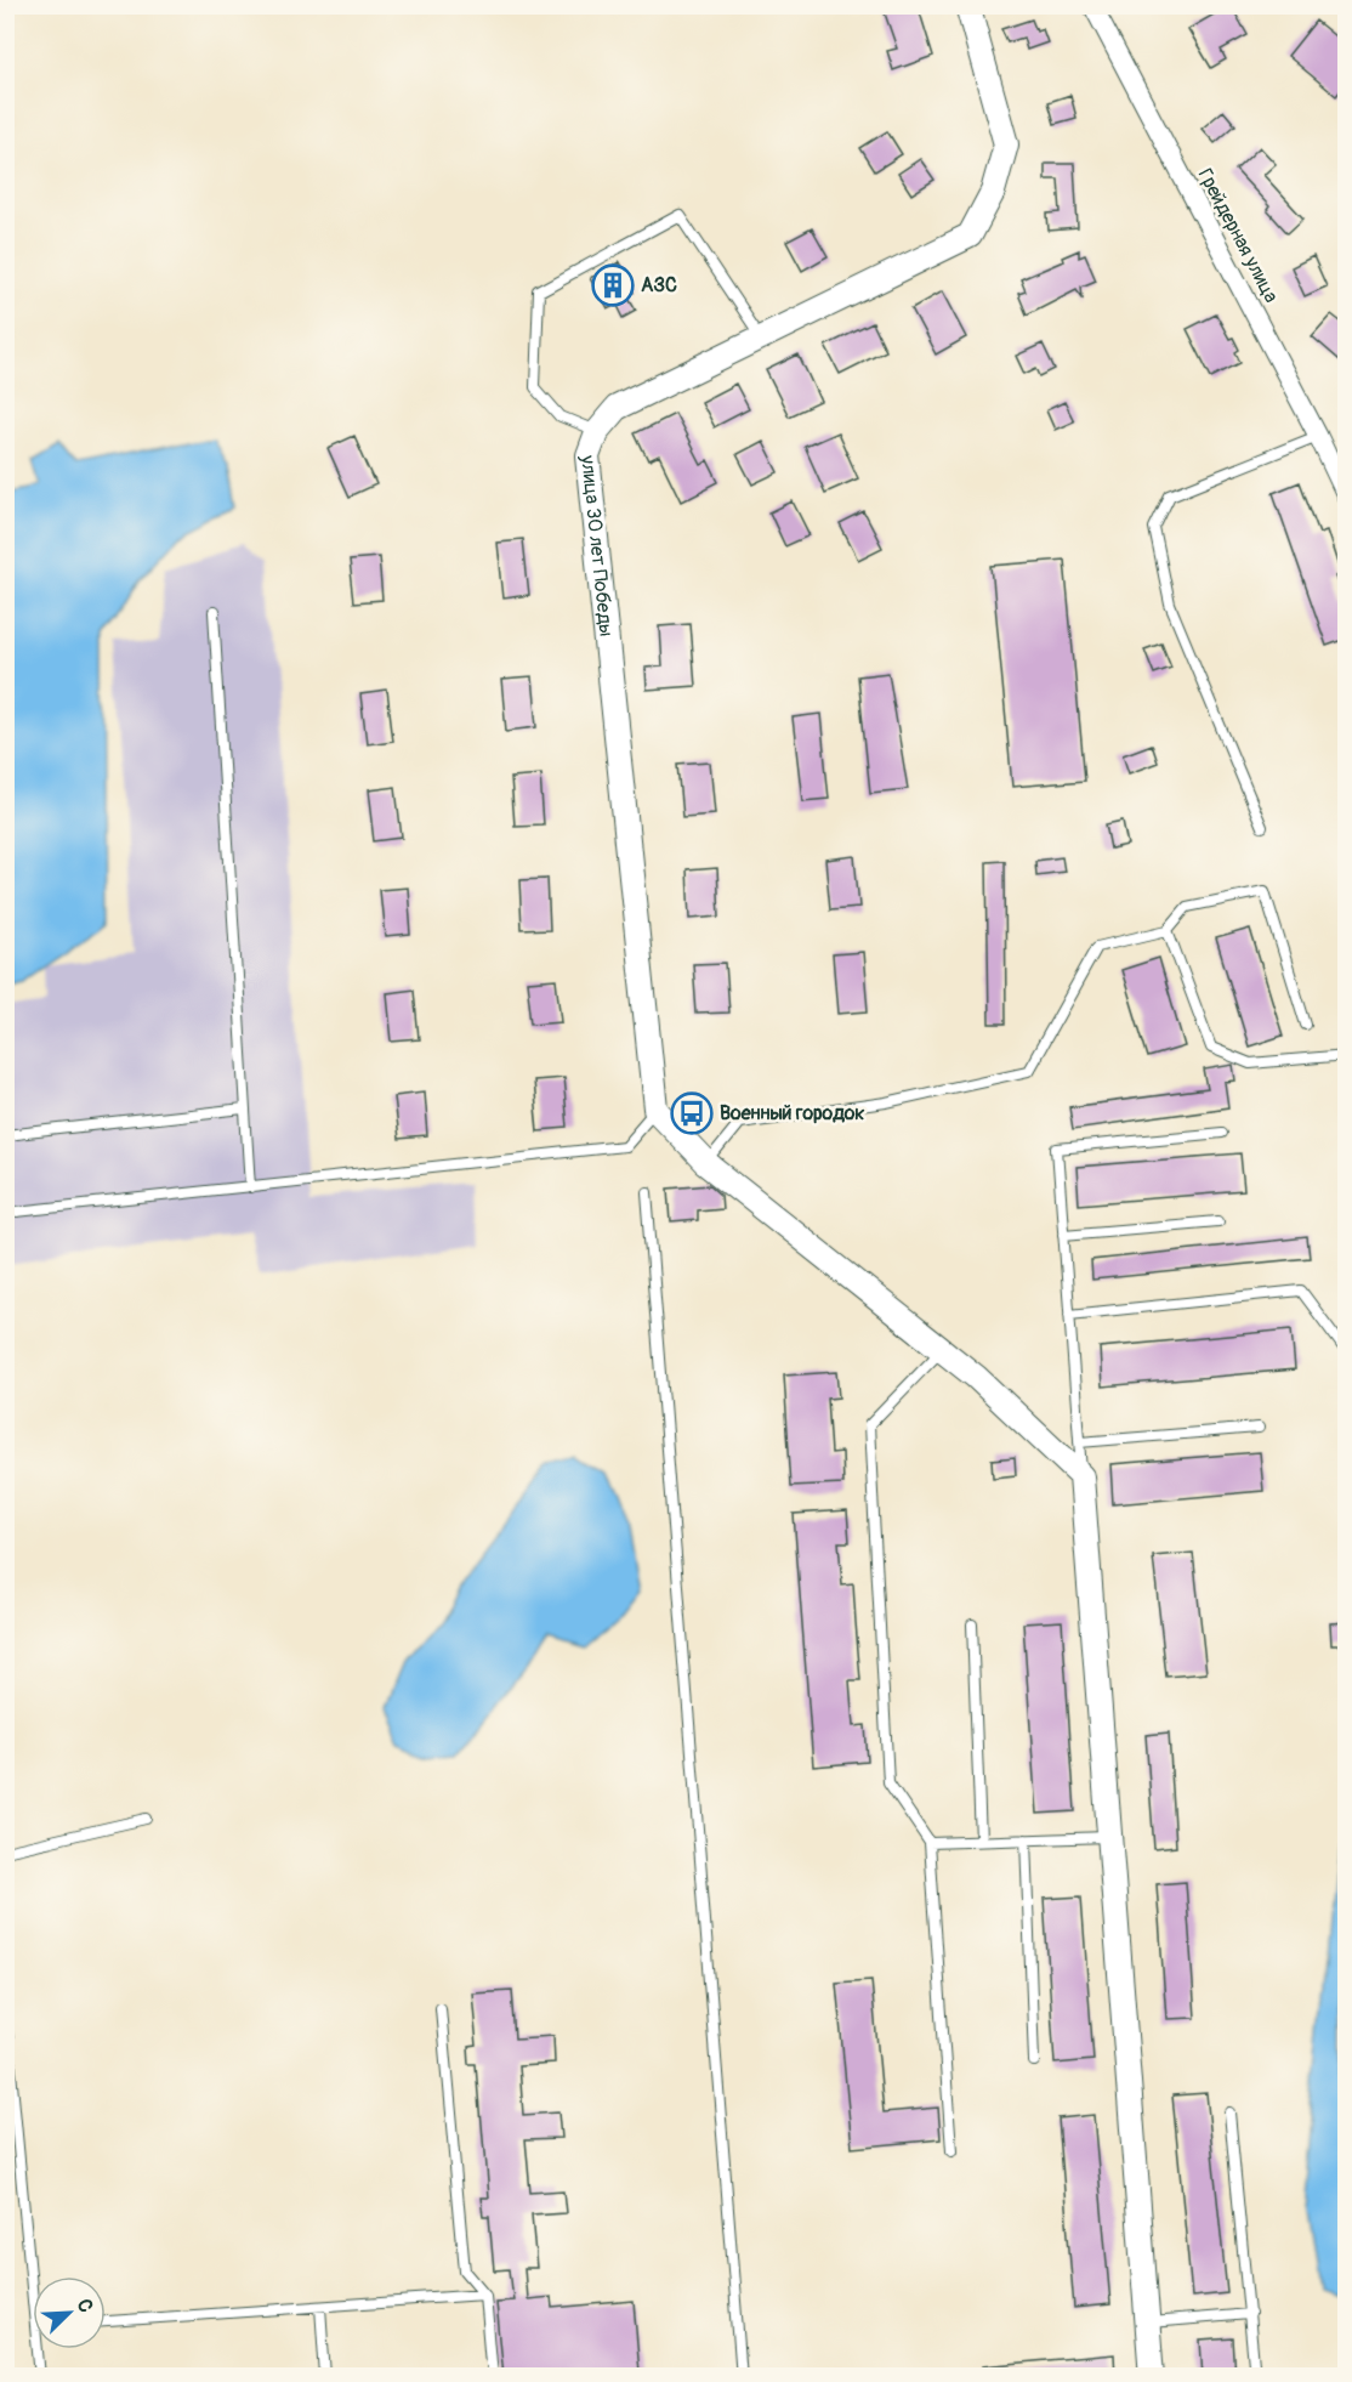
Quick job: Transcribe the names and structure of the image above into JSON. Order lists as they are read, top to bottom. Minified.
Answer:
{"streets":{"street":["Грейдерная улица","улица 30 лет Победы"]},"places":{"building":["АЗС"],"bus stop":["Военный городок"]},"north":"top right"}
